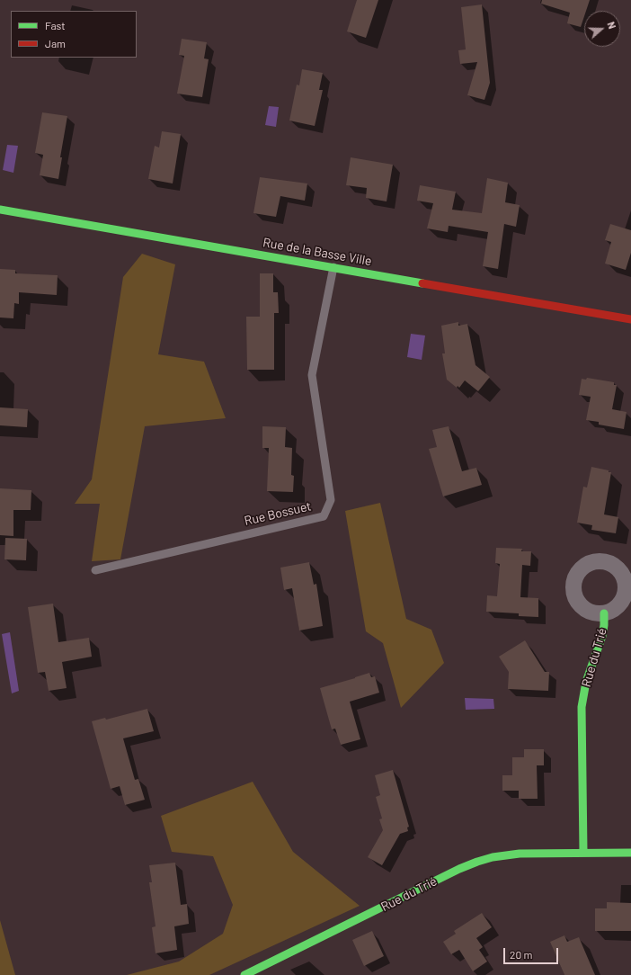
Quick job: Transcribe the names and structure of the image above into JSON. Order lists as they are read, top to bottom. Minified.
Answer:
{"streets":{"street":["Rue de la Basse Ville","Rue du Trié"],"lane":["Rue Bossuet"]},"crossings":[["Rue de la Basse Ville","Rue Bossuet"]],"legend":["Fast","Jam"],"scale_bar":"20 m","north":"right"}
